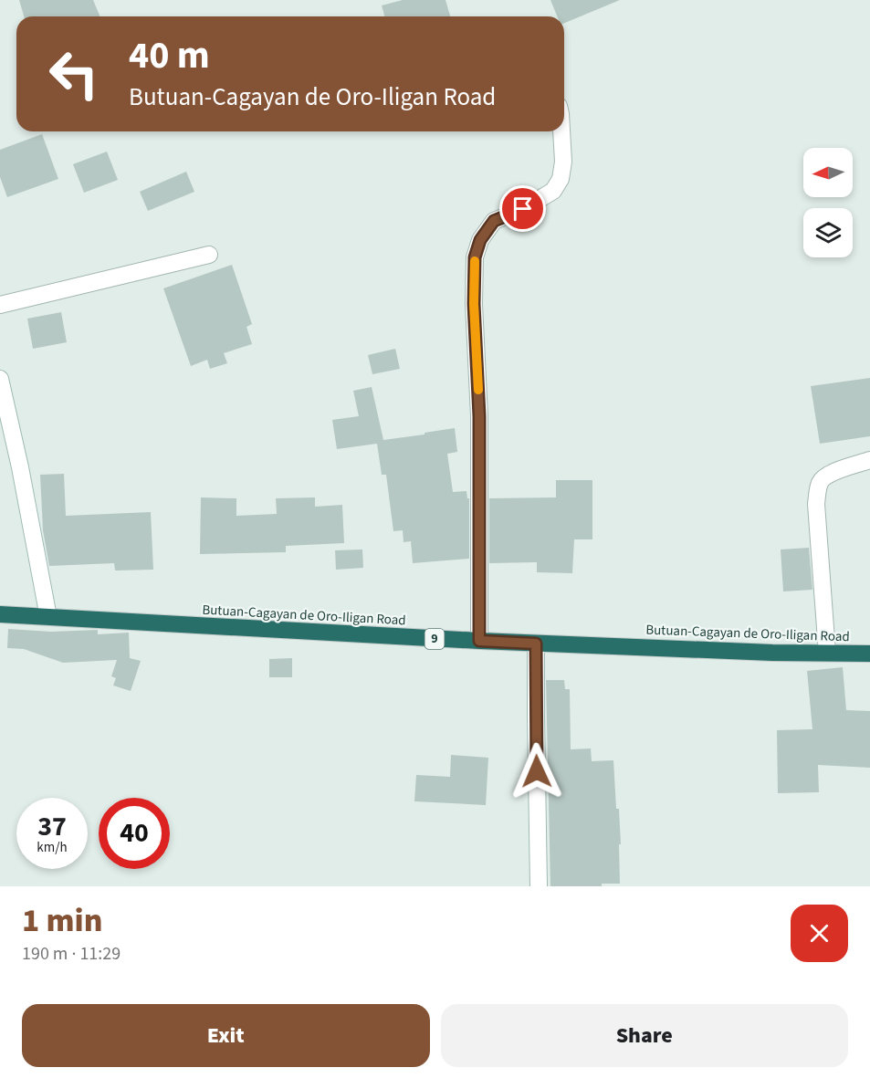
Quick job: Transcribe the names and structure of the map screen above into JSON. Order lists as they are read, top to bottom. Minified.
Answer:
{"streets":{"highway":["Butuan-Cagayan de Oro-Iligan Road","9"]},"north":"left","page":{"turn":["40 m","Butuan-Cagayan de Oro-Iligan Road"],"speed":"37 km/h","limit":"40","heading":["1 min","190 m · 11:29"],"buttons":["Exit","Share"]}}
